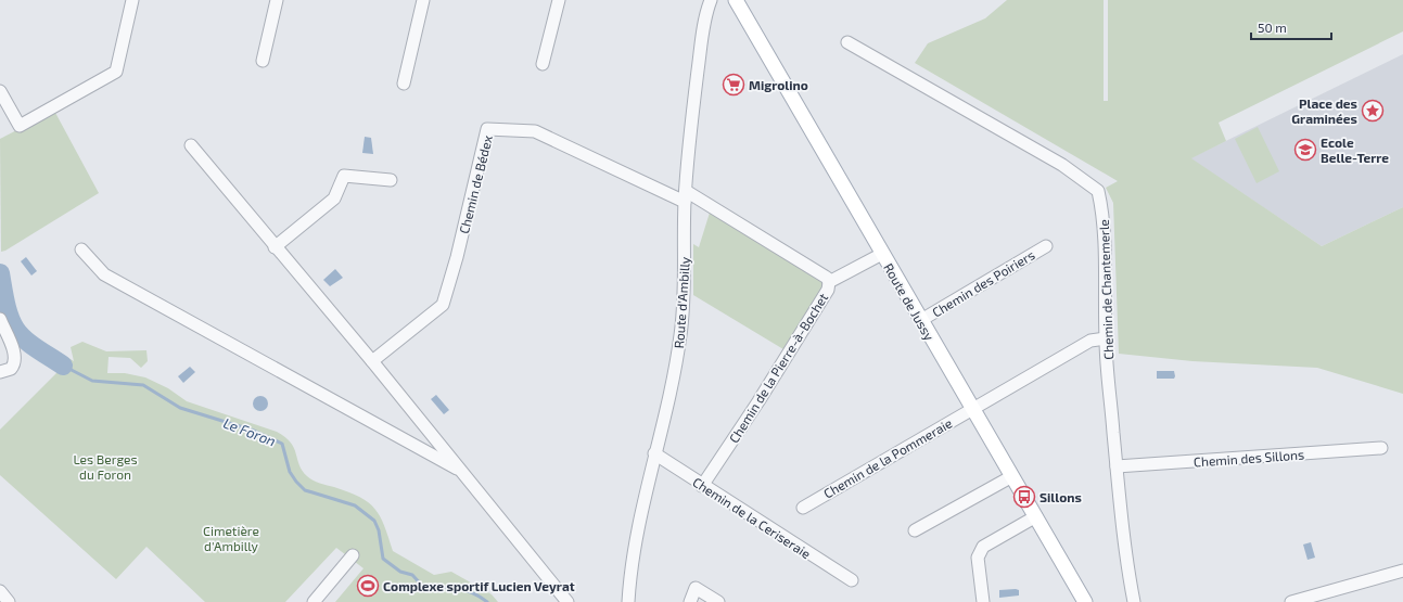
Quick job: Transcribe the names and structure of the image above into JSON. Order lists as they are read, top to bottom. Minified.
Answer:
{"streets":{"main road":["Route de Jussy"],"street":["Chemin de Bédex","Chemin des Poiriers","Chemin de Chantemerle","Route d'Ambilly","Chemin de la Pierre-à-Bochet","Chemin de la Pommeraie","Chemin des Sillons","Chemin de la Ceriseraie"]},"crossings":[["Chemin de Bédex","Route d'Ambilly"],["Chemin de Bédex","Chemin de la Pierre-à-Bochet"],["Chemin des Poiriers","Route de Jussy"],["Chemin de Chantemerle","Chemin de la Pommeraie"],["Chemin de Chantemerle","Chemin des Sillons"],["Route de Jussy","Chemin de la Pommeraie"],["Route d'Ambilly","Chemin de la Pierre-à-Bochet"],["Route d'Ambilly","Chemin de la Ceriseraie"],["Chemin de la Pierre-à-Bochet","Chemin de la Ceriseraie"]],"water":["Le Foron"],"parks":["Les Berges du Foron","Cimetière d'Ambilly"],"places":{"supermarket":["Migrolino"],"place":["Place des Graminées"],"school or university":["Ecole Belle-Terre"],"bus stop":["Sillons"],"sports":["Complexe sportif Lucien Veyrat"]},"scale_bar":"50 m"}
